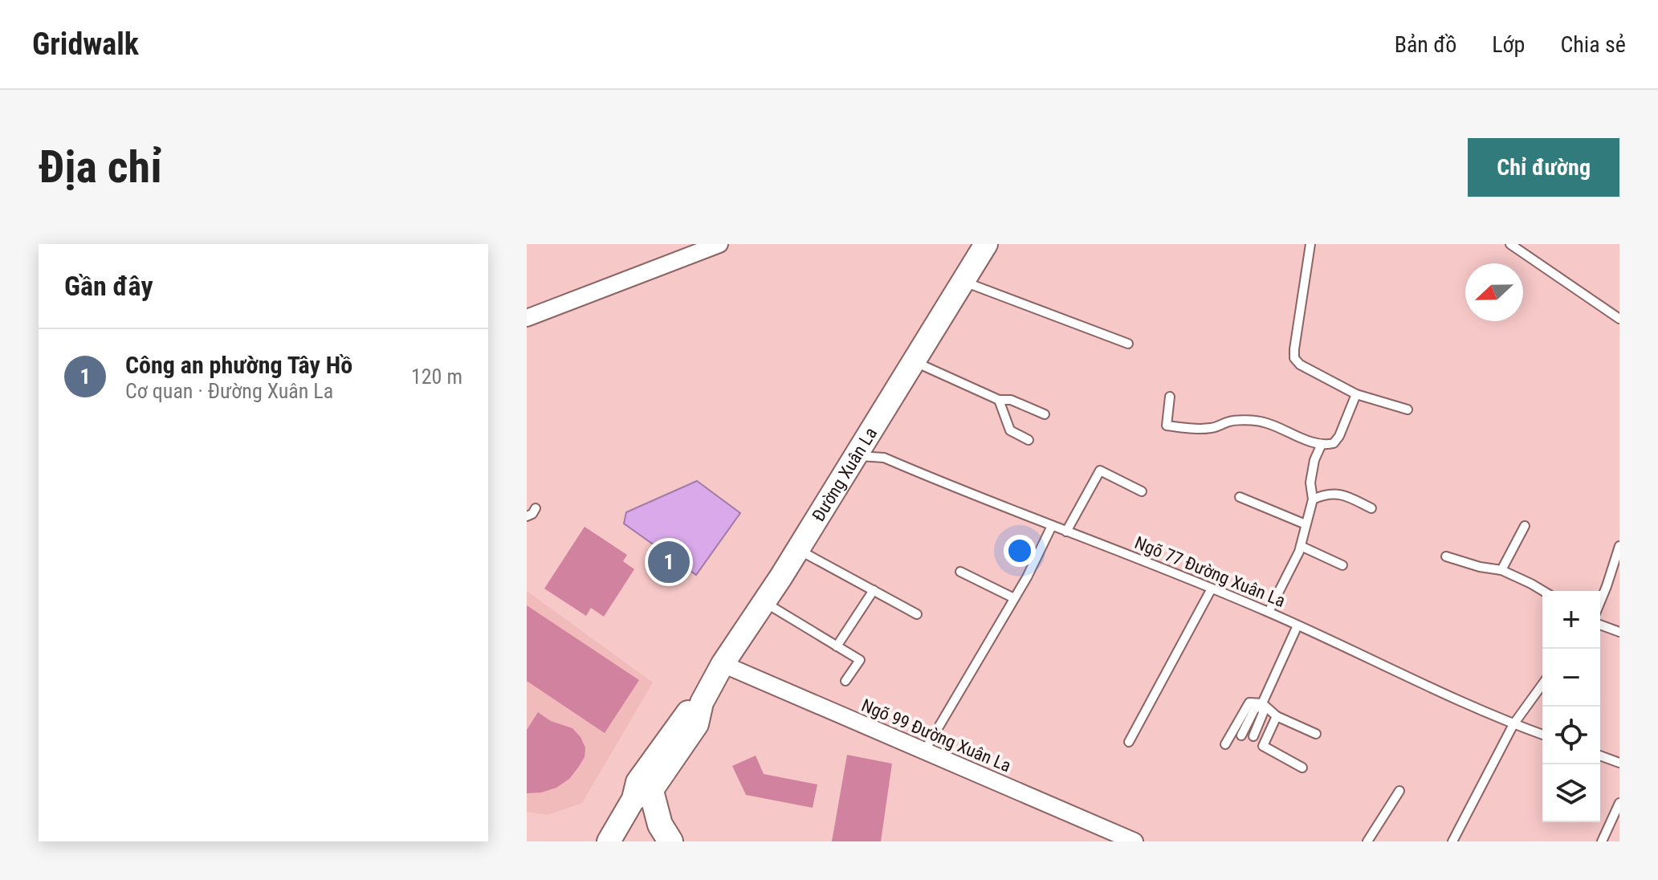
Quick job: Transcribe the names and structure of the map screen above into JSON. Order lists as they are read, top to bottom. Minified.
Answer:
{"streets":{"street":["Đường Xuân La","Ngõ 99 Đường Xuân La"],"lane":["Ngõ 77 Đường Xuân La"]},"crossings":[["Đường Xuân La","Ngõ 77 Đường Xuân La"],["Đường Xuân La","Ngõ 99 Đường Xuân La"]],"north":"left","page":{"header":"Gridwalk","nav":["Bản đồ","Lớp","Chia sẻ"],"buttons":"Chỉ đường","title":"Địa chỉ","heading":"Gần đây","list":[{"mark":"1","name":"Công an phường Tây Hồ","note":"Cơ quan · Đường Xuân La","value":"120 m"}],"pins":"1","map_buttons":["+","−"]}}
